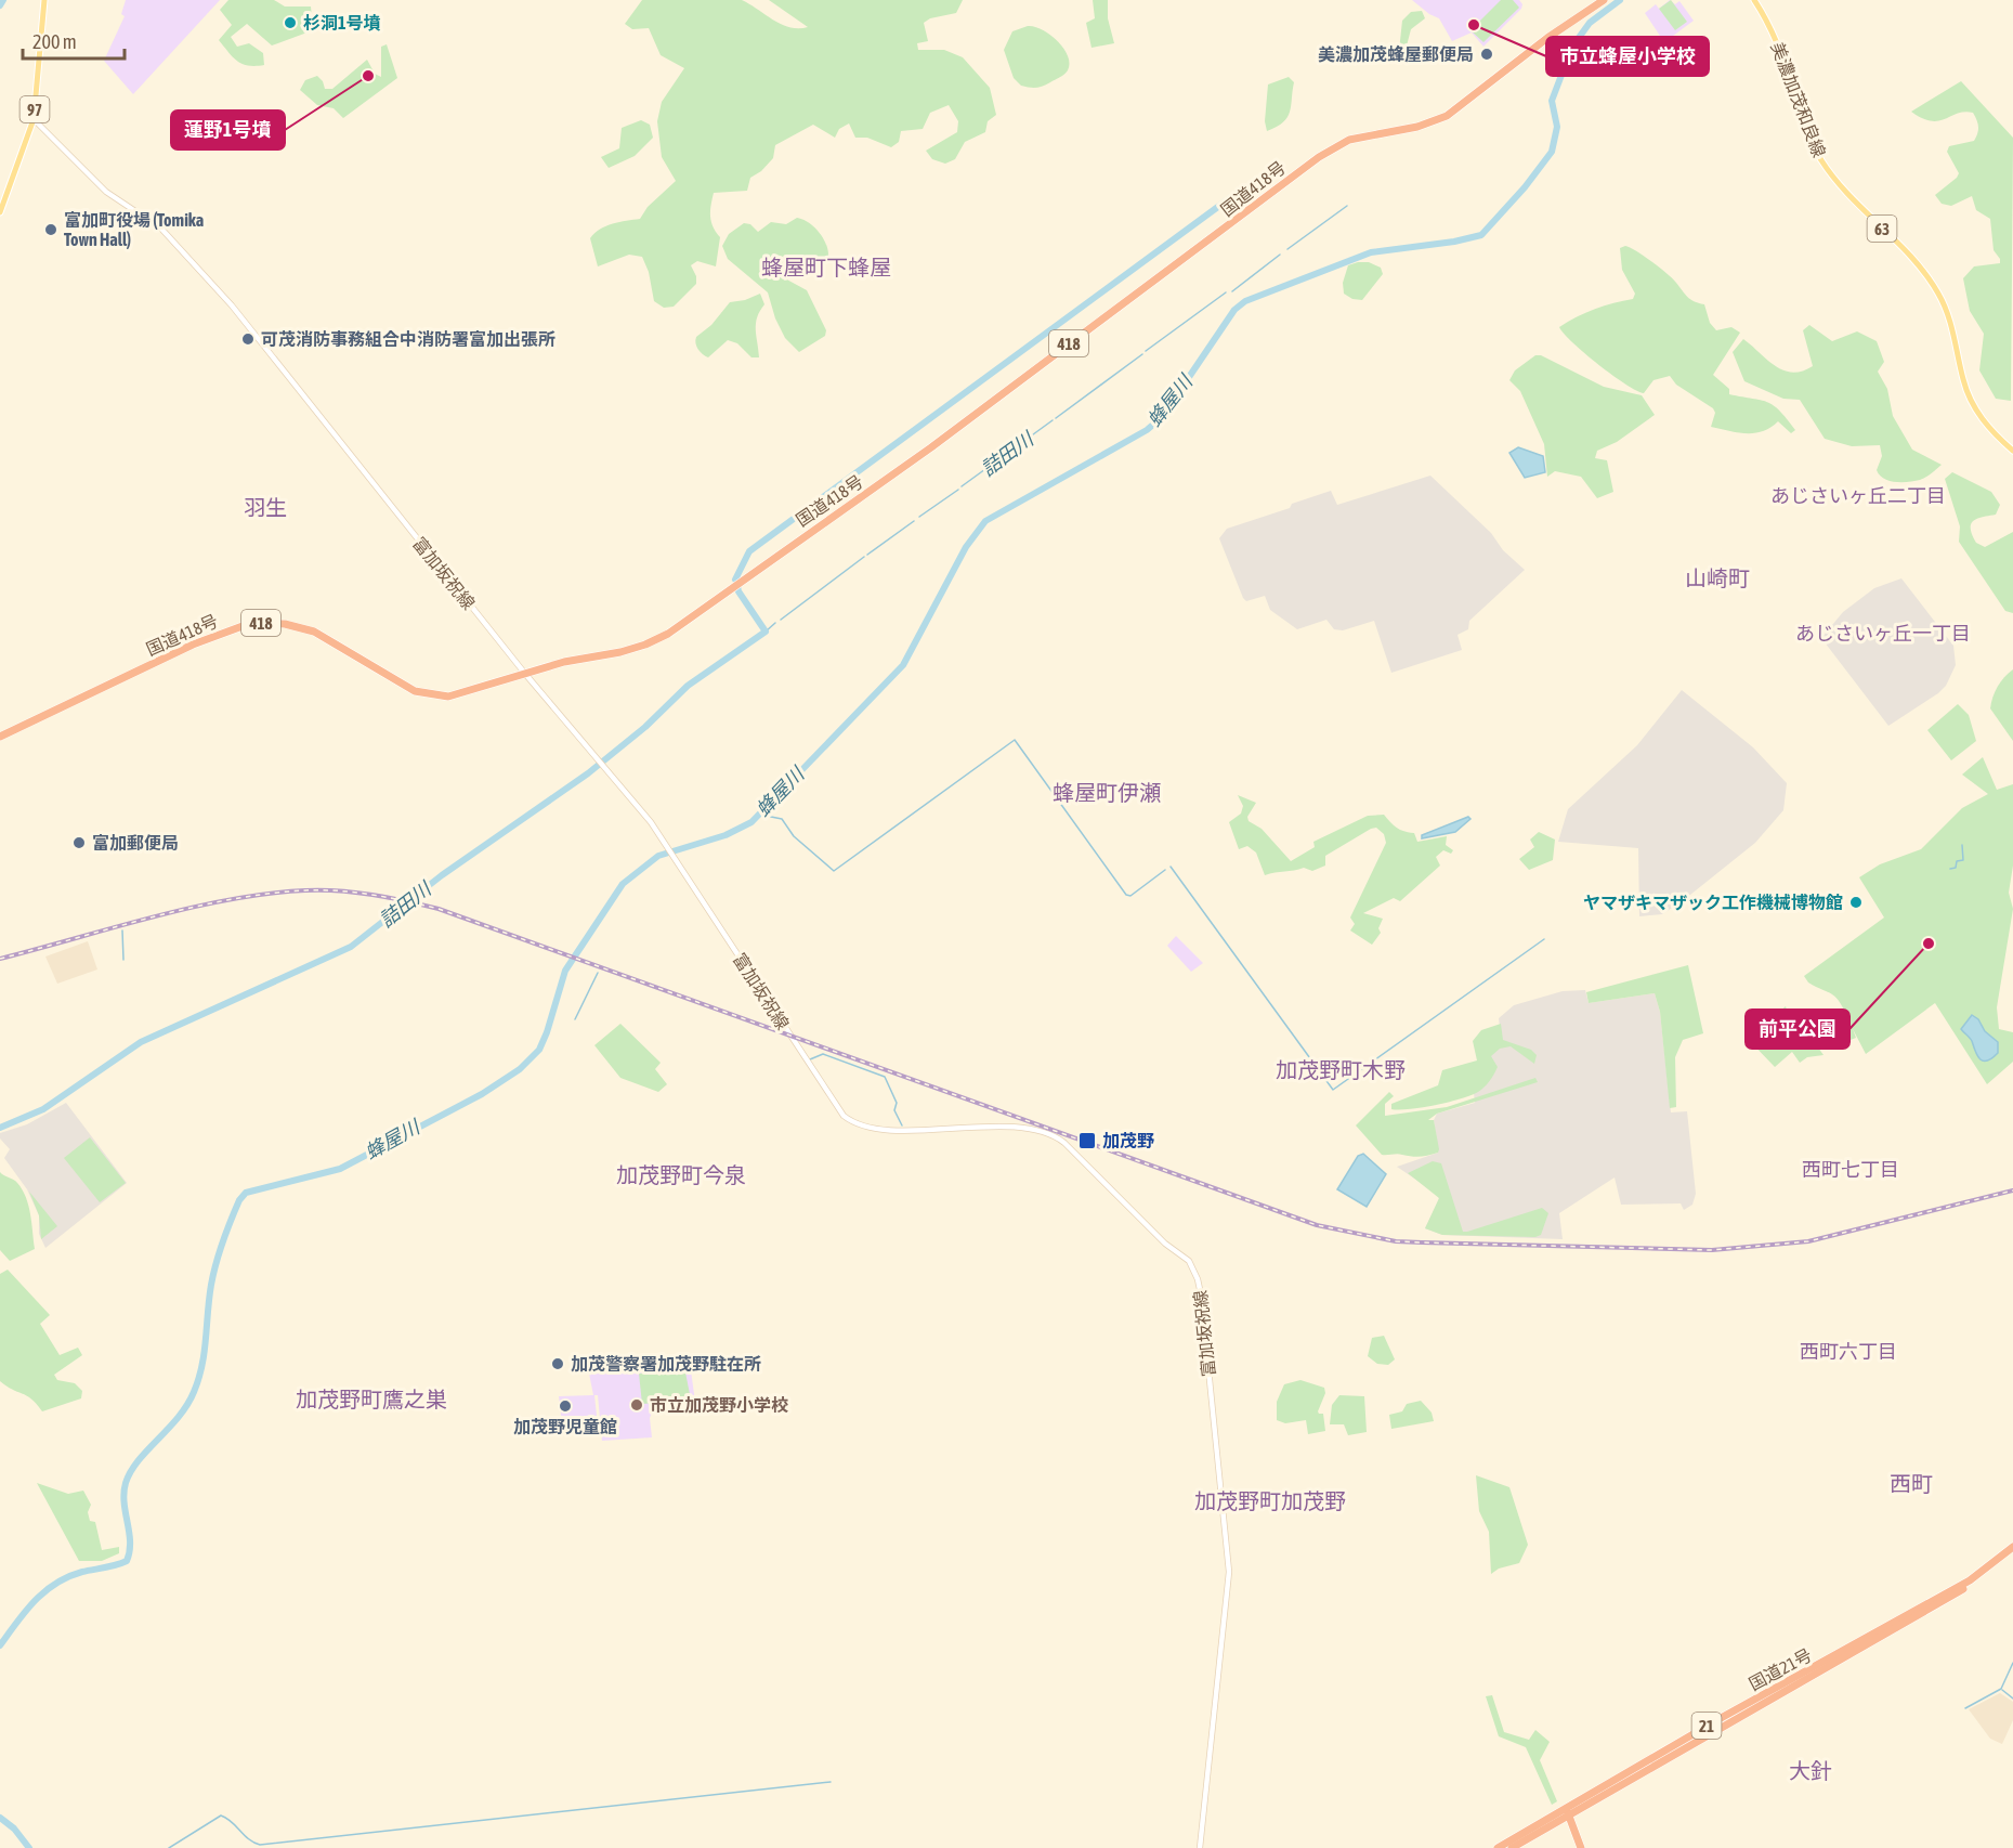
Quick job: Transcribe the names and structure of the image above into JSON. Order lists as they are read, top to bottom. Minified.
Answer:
{"streets":{"highway":["国道418号","418","国道21号","21"],"main road":["美濃加茂和良線","97","63","富加坂祝線"]},"crossings":[["97","富加坂祝線"],["国道418号","富加坂祝線"]],"districts":["蜂屋町下蜂屋","あじさいヶ丘二丁目","羽生","山崎町","あじさいヶ丘一丁目","蜂屋町伊瀬","加茂野町木野","西町七丁目","加茂野町今泉","西町六丁目","加茂野町鷹之巣","西町","加茂野町加茂野","大針"],"water":["蜂屋川","詰田川"],"places":{"other":["杉洞1号墳","市立蜂屋小学校","美濃加茂蜂屋郵便局","蓮野1号墳","富加町役場 (Tomika Town Hall)","可茂消防事務組合中消防署富加出張所","富加郵便局","ヤマザキマザック工作機械博物館","前平公園","加茂警察署加茂野駐在所","市立加茂野小学校","加茂野児童館"],"transit":["加茂野"]},"scale_bar":"200 m"}
